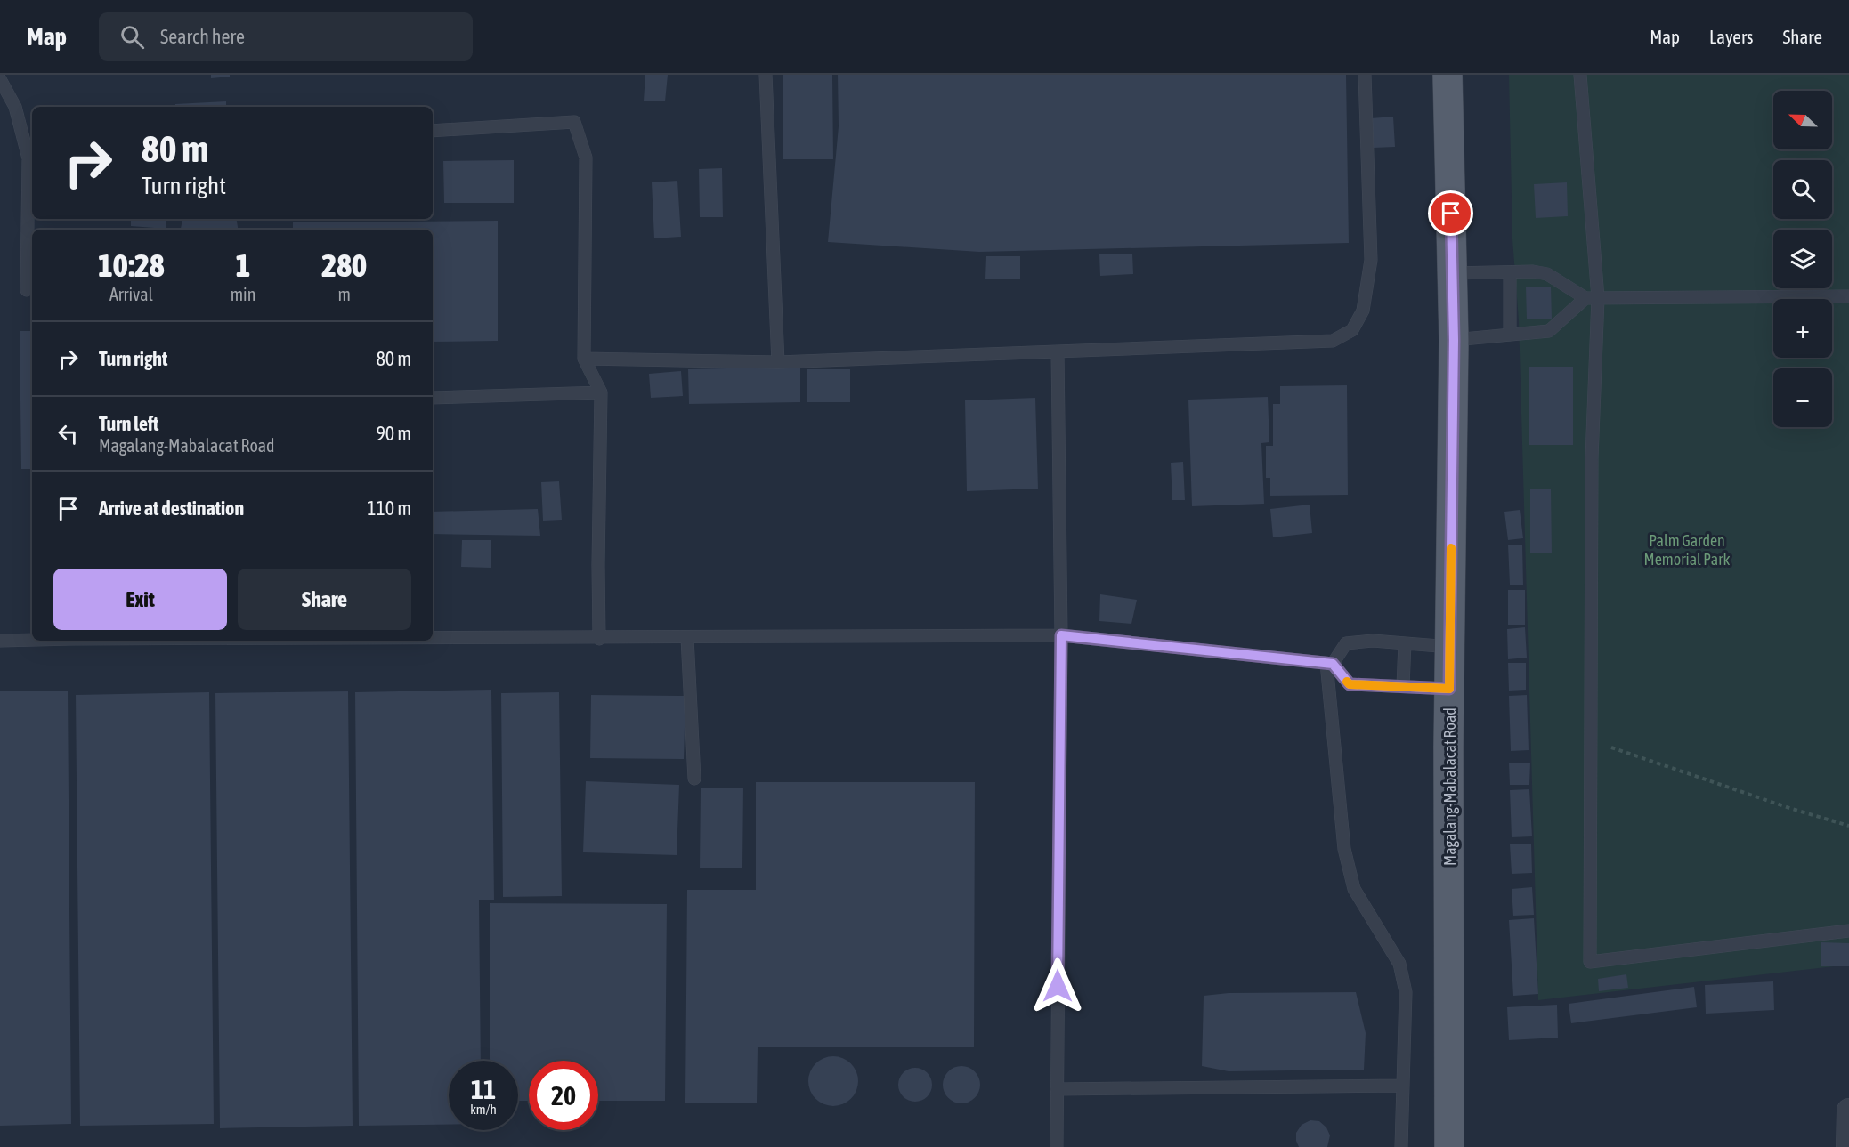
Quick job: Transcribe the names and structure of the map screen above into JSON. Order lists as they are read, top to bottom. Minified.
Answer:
{"streets":{"main road":["Magalang-Mabalacat Road"]},"parks":["Palm Garden Memorial Park"],"north":"top left","page":{"header":"Map","search":"Search here","nav":["Map","Layers","Share"],"map_buttons":["+","−"],"turn":["80 m","Turn right"],"eta":["10:28","Arrival","1","min","280","m"],"list":[{"name":"Turn right","value":"80 m"},{"name":"Turn left","note":"Magalang-Mabalacat Road","value":"90 m"},{"name":"Arrive at destination","value":"110 m"}],"buttons":["Exit","Share"],"speed":"11 km/h","limit":"20"}}
